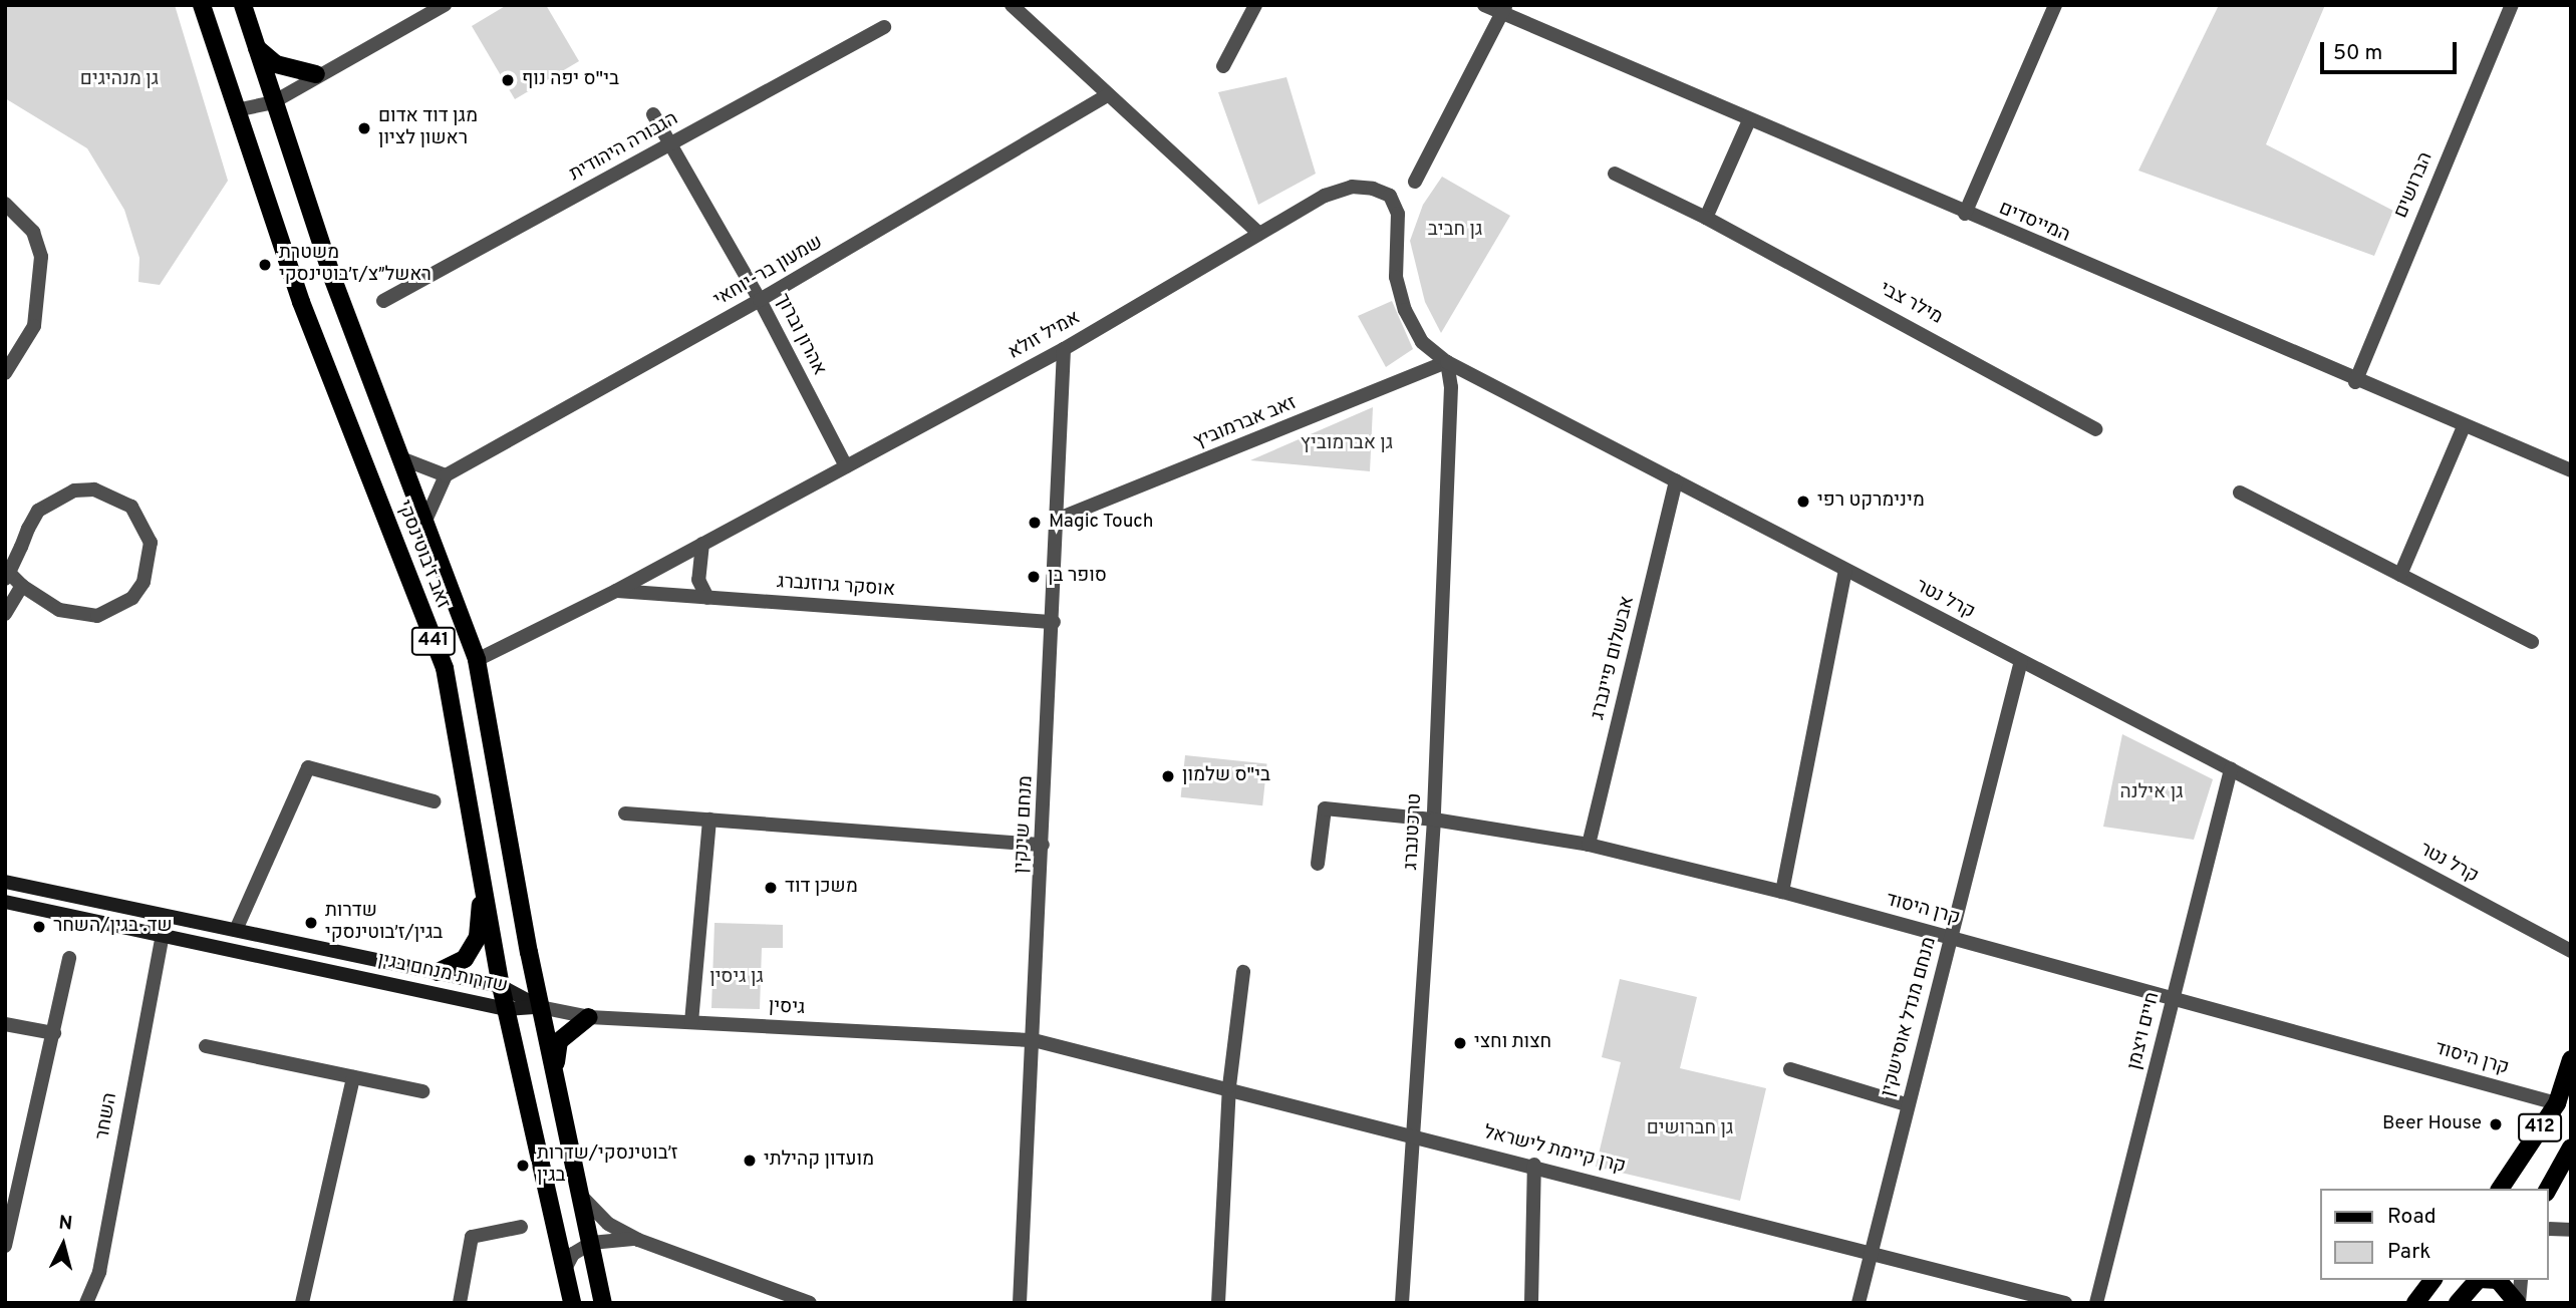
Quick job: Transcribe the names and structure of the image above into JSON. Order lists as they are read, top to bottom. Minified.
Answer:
{"streets":{"main road":["זאב ז'בוטינסקי","441","412"],"street":["הגבורה היהודית","הברושים","המייסדים","שמעון בר-יוחאי","מילר צבי","אהרון וברוך","אמיל זולא","זאב אברמוביץ","אוסקר גרוזנברג","קרל נטר","אבשלום פיינברג","מנחם שינקין","טרכטנברג","קרן היסוד","שדרות מנחם בגין","גיסין","מנחם מנדל אוסישקין","חיים ויצמן","השחר","קרן קיימת לישראל"]},"crossings":[["הגבורה היהודית","אהרון וברוך"],["הברושים","המייסדים"],["שמעון בר-יוחאי","אהרון וברוך"],["אהרון וברוך","אמיל זולא"],["אמיל זולא","זאב ז'בוטינסקי"],["אמיל זולא","אוסקר גרוזנברג"],["אמיל זולא","קרל נטר"],["אמיל זולא","מנחם שינקין"],["זאב אברמוביץ","קרל נטר"],["זאב אברמוביץ","מנחם שינקין"],["זאב אברמוביץ","טרכטנברג"],["זאב ז'בוטינסקי","שדרות מנחם בגין"],["זאב ז'בוטינסקי","גיסין"],["אוסקר גרוזנברג","מנחם שינקין"],["קרל נטר","אבשלום פיינברג"],["קרל נטר","טרכטנברג"],["קרל נטר","מנחם מנדל אוסישקין"],["קרל נטר","חיים ויצמן"],["אבשלום פיינברג","קרן היסוד"],["מנחם שינקין","גיסין"],["מנחם שינקין","קרן קיימת לישראל"],["טרכטנברג","קרן היסוד"],["טרכטנברג","קרן קיימת לישראל"],["קרן היסוד","מנחם מנדל אוסישקין"],["קרן היסוד","חיים ויצמן"],["קרן היסוד","412"],["שדרות מנחם בגין","גיסין"],["שדרות מנחם בגין","השחר"],["גיסין","קרן קיימת לישראל"],["מנחם מנדל אוסישקין","קרן קיימת לישראל"]],"parks":["גן מנהיגים","גן חביב","גן אברמוביץ","גן אילנה","גן גיסין","גן חברושים"],"places":["בי\"ס יפה נוף","מגן דוד אדום ראשון לציון","משטרת ראשל״צ/ז׳בוטינסקי","מינימרקט רפי","Magic Touch","סופר בן","בי\"ס שלמון","משכן דוד","שדרות בגין/ז׳בוטינסקי","שד. בגין/השחר","חצות וחצי","Beer House","מועדון קהילתי","ז׳בוטינסקי/שדרות בגין"],"legend":["Road","Park"],"scale_bar":"50 m","north":"top"}
